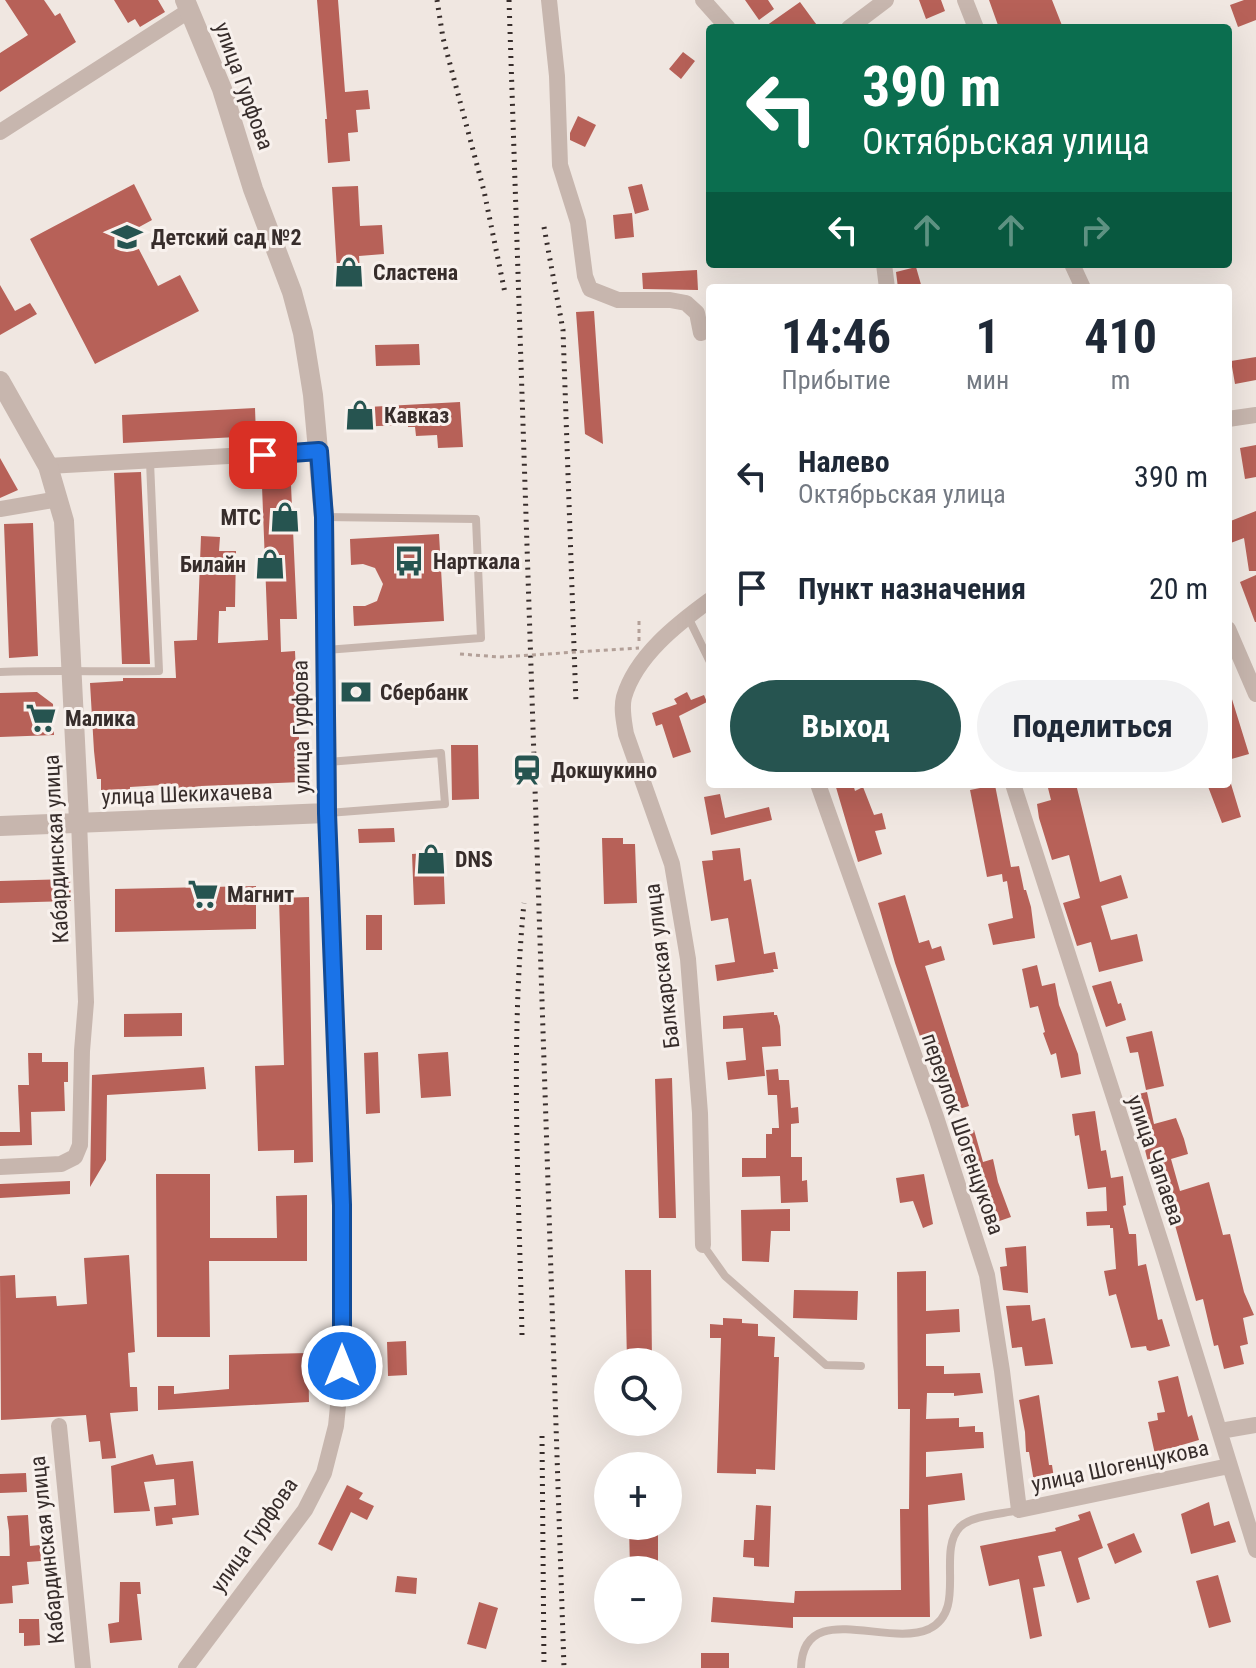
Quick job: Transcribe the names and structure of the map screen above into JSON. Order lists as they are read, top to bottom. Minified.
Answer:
{"streets":{"street":["улица Гурфова","улица Шекихачева","Кабардинская улица","Балкарская улица","переулок Шогенцукова","улица Чапаева","улица Шогенцукова"]},"crossings":[["улица Гурфова","улица Шекихачева"],["улица Шекихачева","Кабардинская улица"],["переулок Шогенцукова","улица Шогенцукова"],["улица Чапаева","улица Шогенцукова"]],"places":{"school or university":["Детский сад №2"],"shop":["Сластена","Кавказ","МТС","Билайн","DNS"],"bus stop":["Нарткала"],"bank":["Сбербанк"],"supermarket":["Малика","Магнит"],"station":["Докшукино"]},"page":{"turn":["390 m","Октябрьская улица"],"eta":["14:46","Прибытие","1","мин","410","m"],"list":[{"name":"Налево","note":"Октябрьская улица","value":"390 m"},{"name":"Пункт назначения","value":"20 m"}],"buttons":["Выход","Поделиться"],"map_buttons":["+","−"]}}
